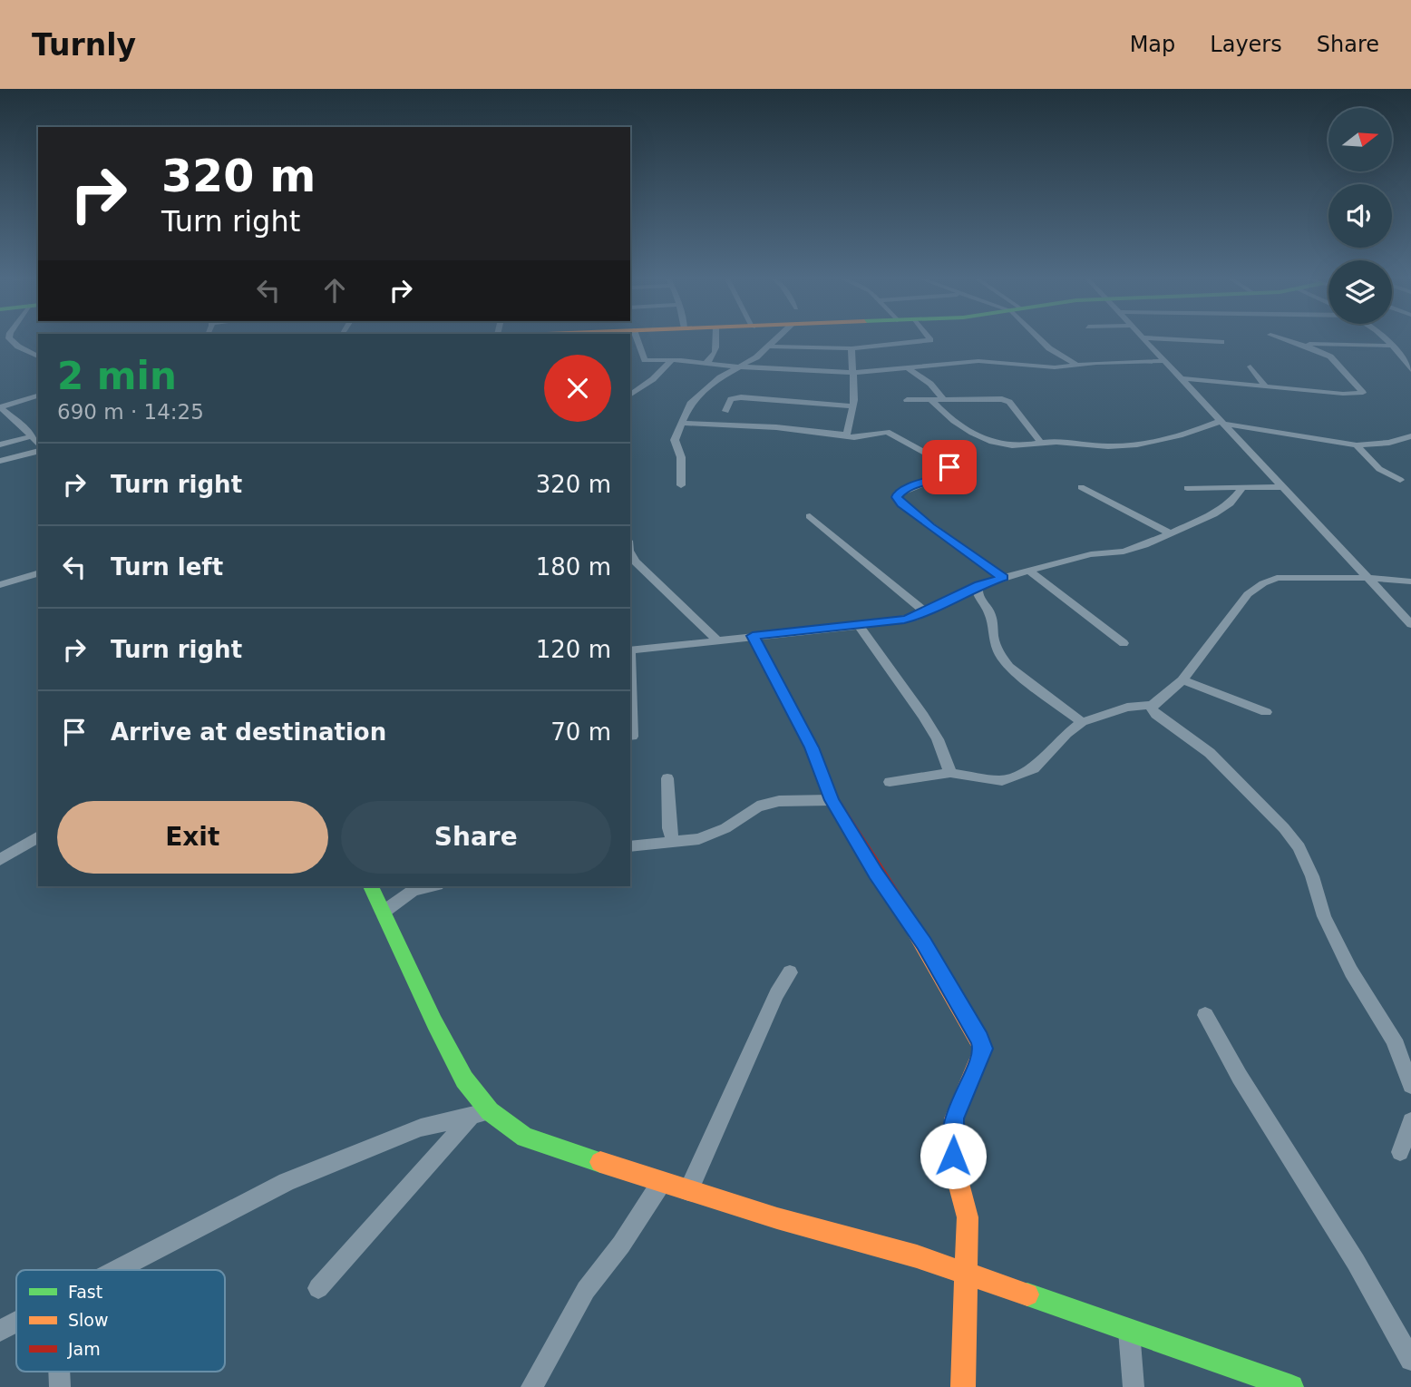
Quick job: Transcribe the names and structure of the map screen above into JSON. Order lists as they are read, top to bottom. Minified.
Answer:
{"legend":["Fast","Slow","Jam"],"north":"right","page":{"header":"Turnly","nav":["Map","Layers","Share"],"turn":["320 m","Turn right"],"heading":["2 min","690 m · 14:25"],"list":[{"name":"Turn right","value":"320 m"},{"name":"Turn left","value":"180 m"},{"name":"Turn right","value":"120 m"},{"name":"Arrive at destination","value":"70 m"}],"buttons":["Exit","Share"]}}
